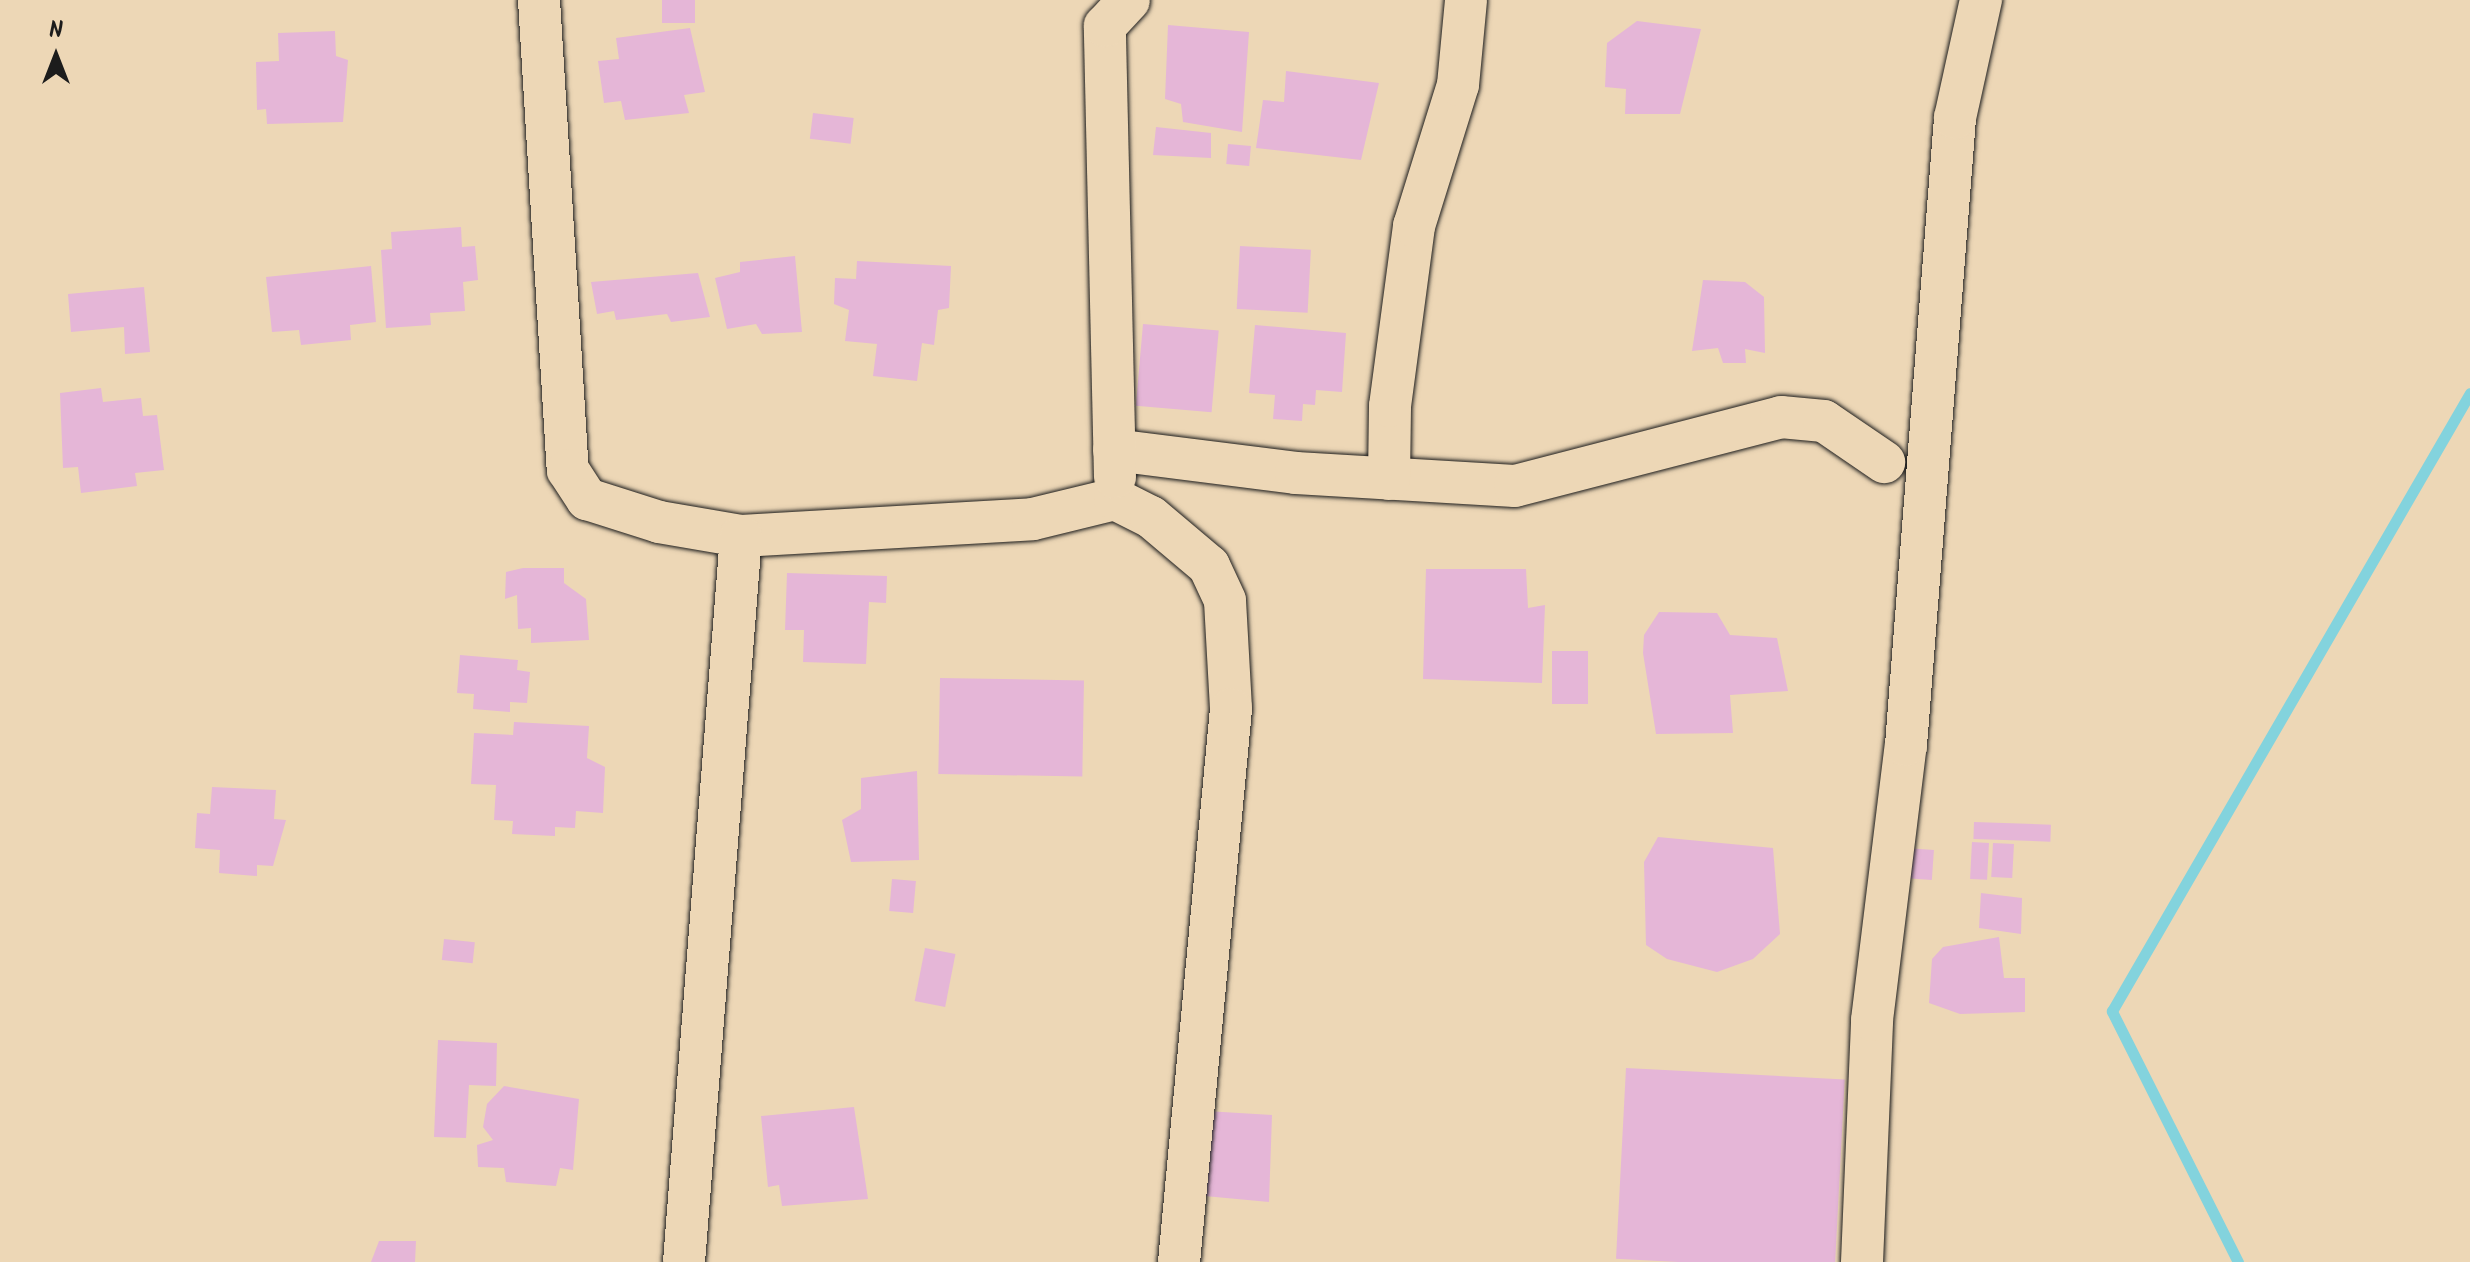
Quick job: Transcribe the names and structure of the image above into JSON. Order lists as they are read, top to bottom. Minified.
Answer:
{"north":"top"}
